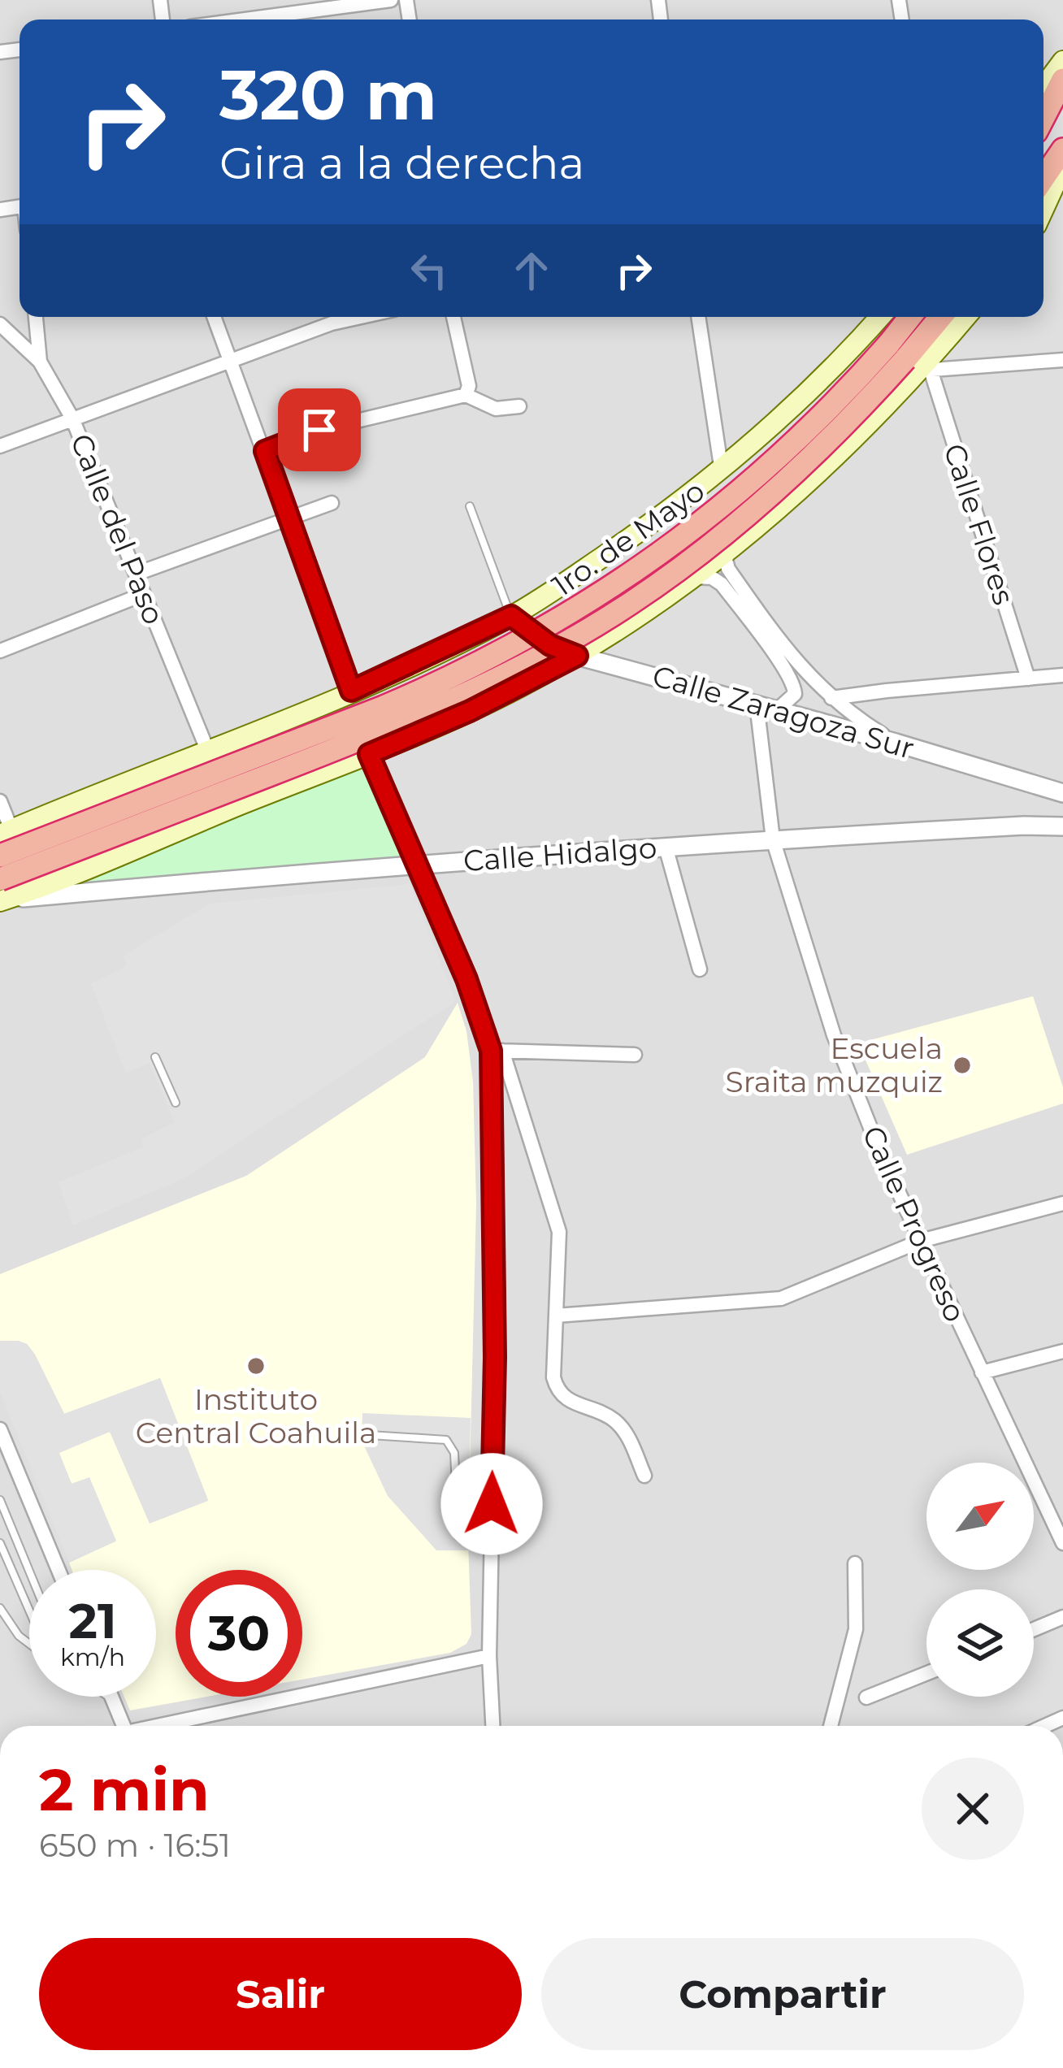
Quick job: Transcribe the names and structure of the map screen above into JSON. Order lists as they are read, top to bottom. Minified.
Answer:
{"streets":{"main road":["1ro. de Mayo"],"street":["Calle Flores","Calle del Paso","Calle Zaragoza Sur","Calle Hidalgo","Calle Progreso"]},"crossings":[["Calle del Paso","1ro. de Mayo"],["1ro. de Mayo","Calle Zaragoza Sur"],["Calle Zaragoza Sur","Calle Progreso"],["Calle Hidalgo","Calle Progreso"]],"places":["Escuela Sraita muzquiz","Instituto Central Coahuila"],"north":"top right","page":{"turn":["320 m","Gira a la derecha"],"speed":"21 km/h","limit":"30","heading":["2 min","650 m · 16:51"],"buttons":["Salir","Compartir"]}}
